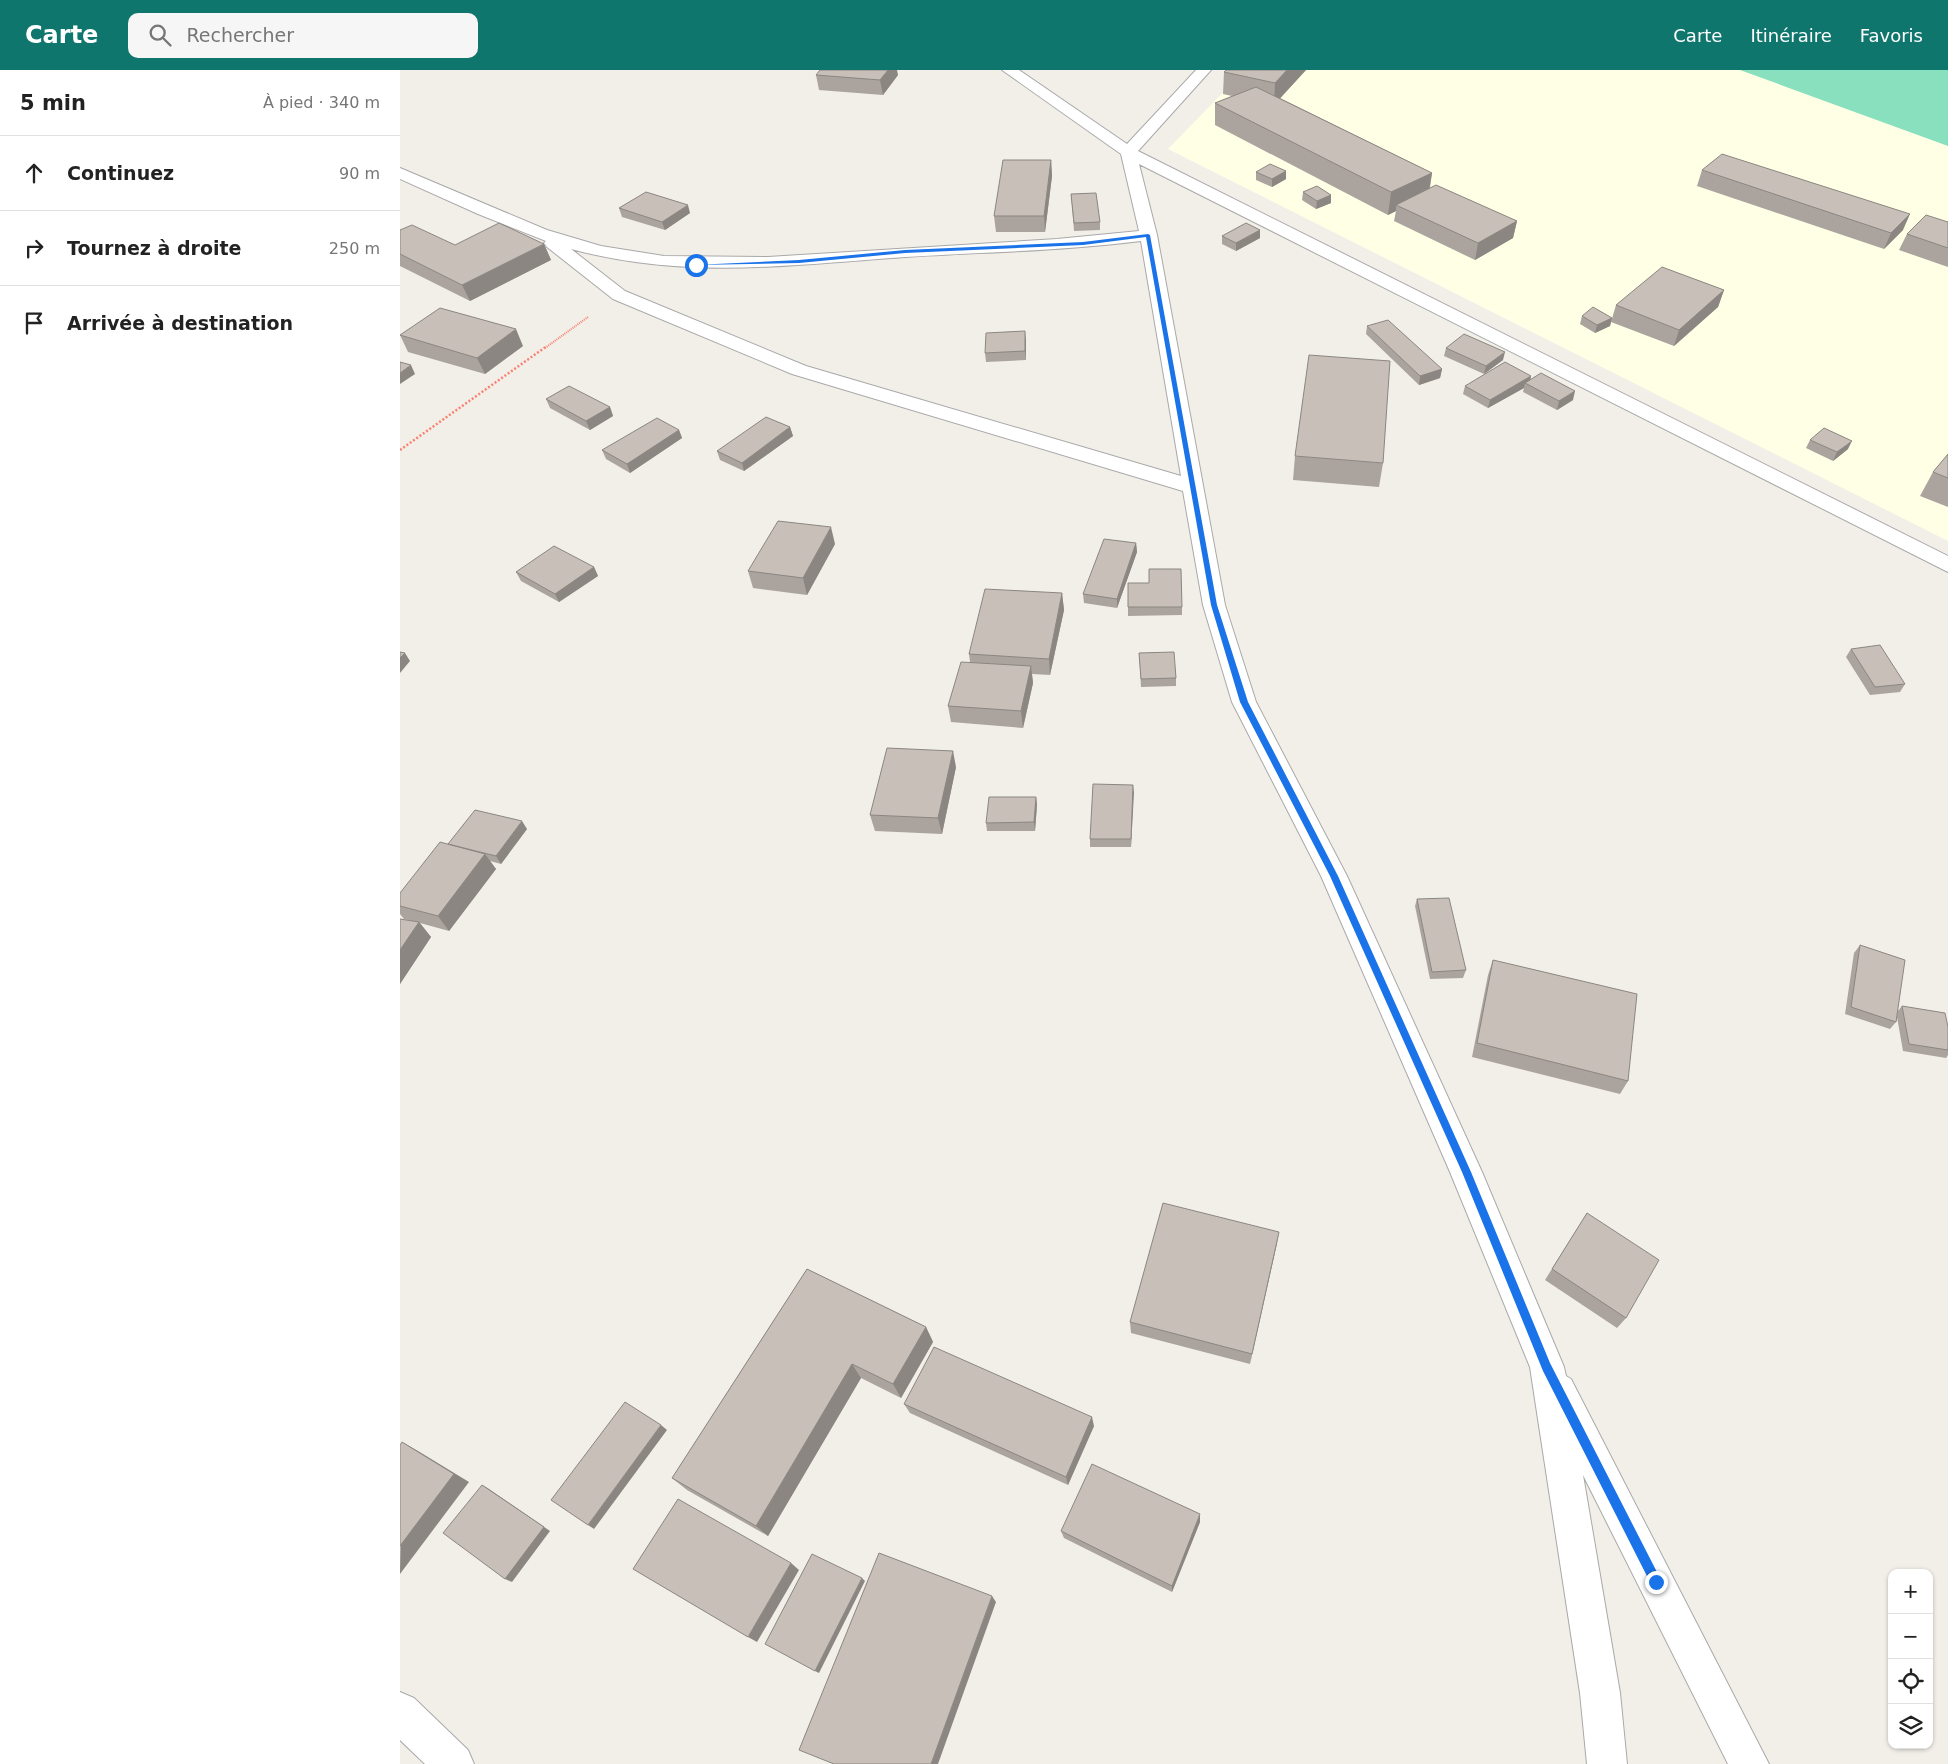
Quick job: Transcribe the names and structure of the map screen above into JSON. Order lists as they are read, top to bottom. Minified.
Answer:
{"page":{"header":"Carte","search":"Rechercher","nav":["Carte","Itinéraire","Favoris"],"heading":["5 min","À pied · 340 m"],"list":[["Continuez","90 m"],["Tournez à droite","250 m"],"Arrivée à destination"],"map_buttons":["+","−"]}}
